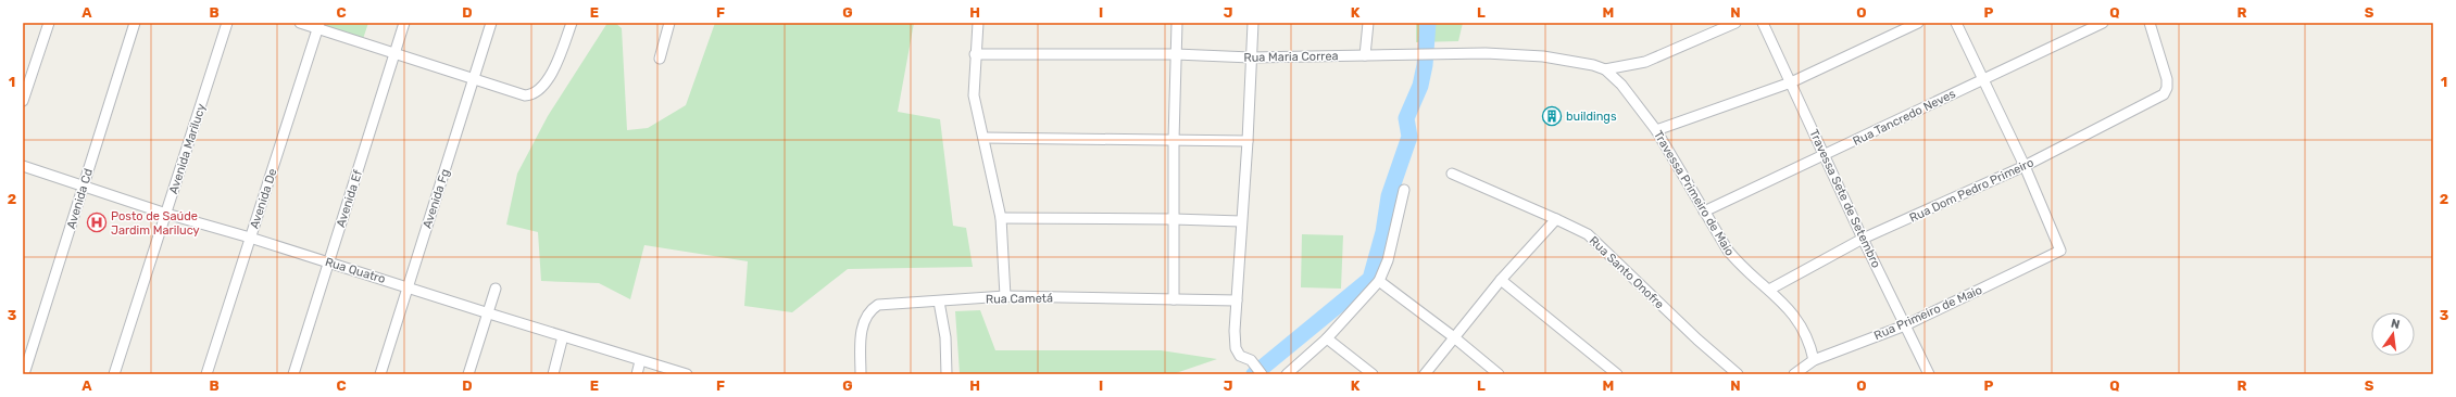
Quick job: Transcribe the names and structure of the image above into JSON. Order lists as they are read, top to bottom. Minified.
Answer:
{"streets":{"street":["Rua Maria Correa","Rua Tancredo Neves","Avenida Marilucy","Rua Dom Pedro Primeiro","Travessa Primeiro de Maio","Avenida Cd","Avenida De","Avenida Ef","Avenida Fg","Travessa Sete de Setembro","Rua Quatro","Rua Santo Onofre","Rua Cametá","Rua Primeiro de Maio"]},"crossings":[["Rua Maria Correa","Travessa Primeiro de Maio"],["Rua Tancredo Neves","Travessa Primeiro de Maio"],["Rua Tancredo Neves","Travessa Sete de Setembro"],["Avenida Marilucy","Rua Quatro"],["Rua Dom Pedro Primeiro","Travessa Primeiro de Maio"],["Rua Dom Pedro Primeiro","Travessa Sete de Setembro"],["Rua Dom Pedro Primeiro","Rua Primeiro de Maio"],["Travessa Primeiro de Maio","Rua Primeiro de Maio"],["Avenida Cd","Rua Quatro"],["Avenida De","Rua Quatro"],["Avenida Ef","Rua Quatro"],["Avenida Fg","Rua Quatro"],["Travessa Sete de Setembro","Rua Primeiro de Maio"]],"places":{"building":["buildings"],"hospital":["Posto de Saúde Jardim Marilucy"]},"north":"top","grid":{"columns":["A","B","C","D","E","F","G","H","I","J","K","L","M","N","O","P","Q","R","S"],"rows":["1","2","3"]}}
